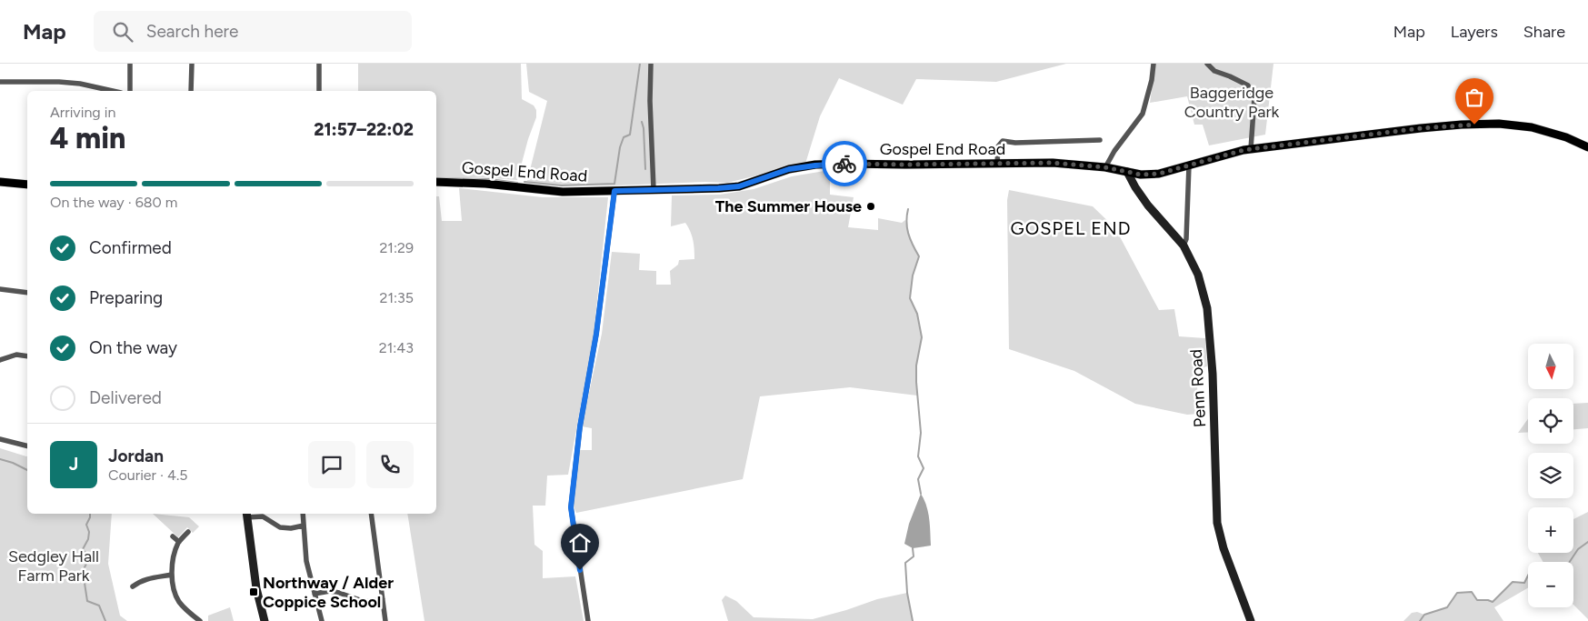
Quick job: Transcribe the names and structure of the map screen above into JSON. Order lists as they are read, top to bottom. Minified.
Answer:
{"streets":{"main road":["Gospel End Road"],"street":["Penn Road"]},"crossings":[["Gospel End Road","Penn Road"]],"districts":["GOSPEL END"],"parks":["Baggeridge Country Park","Sedgley Hall Farm Park"],"places":{"other":["The Summer House"],"transit":["Northway / Alder Coppice School"]},"north":"bottom","page":{"header":"Map","search":"Search here","nav":["Map","Layers","Share"],"heading":["4 min","Arriving in","21:57–22:02"],"panel":["Jordan","Courier · 4.5"],"bar":"On the way · 680 m","list":[["Confirmed","21:29"],["Preparing","21:35"],["On the way","21:43"],"Delivered"],"map_buttons":["+","−"],"round":"J"}}
